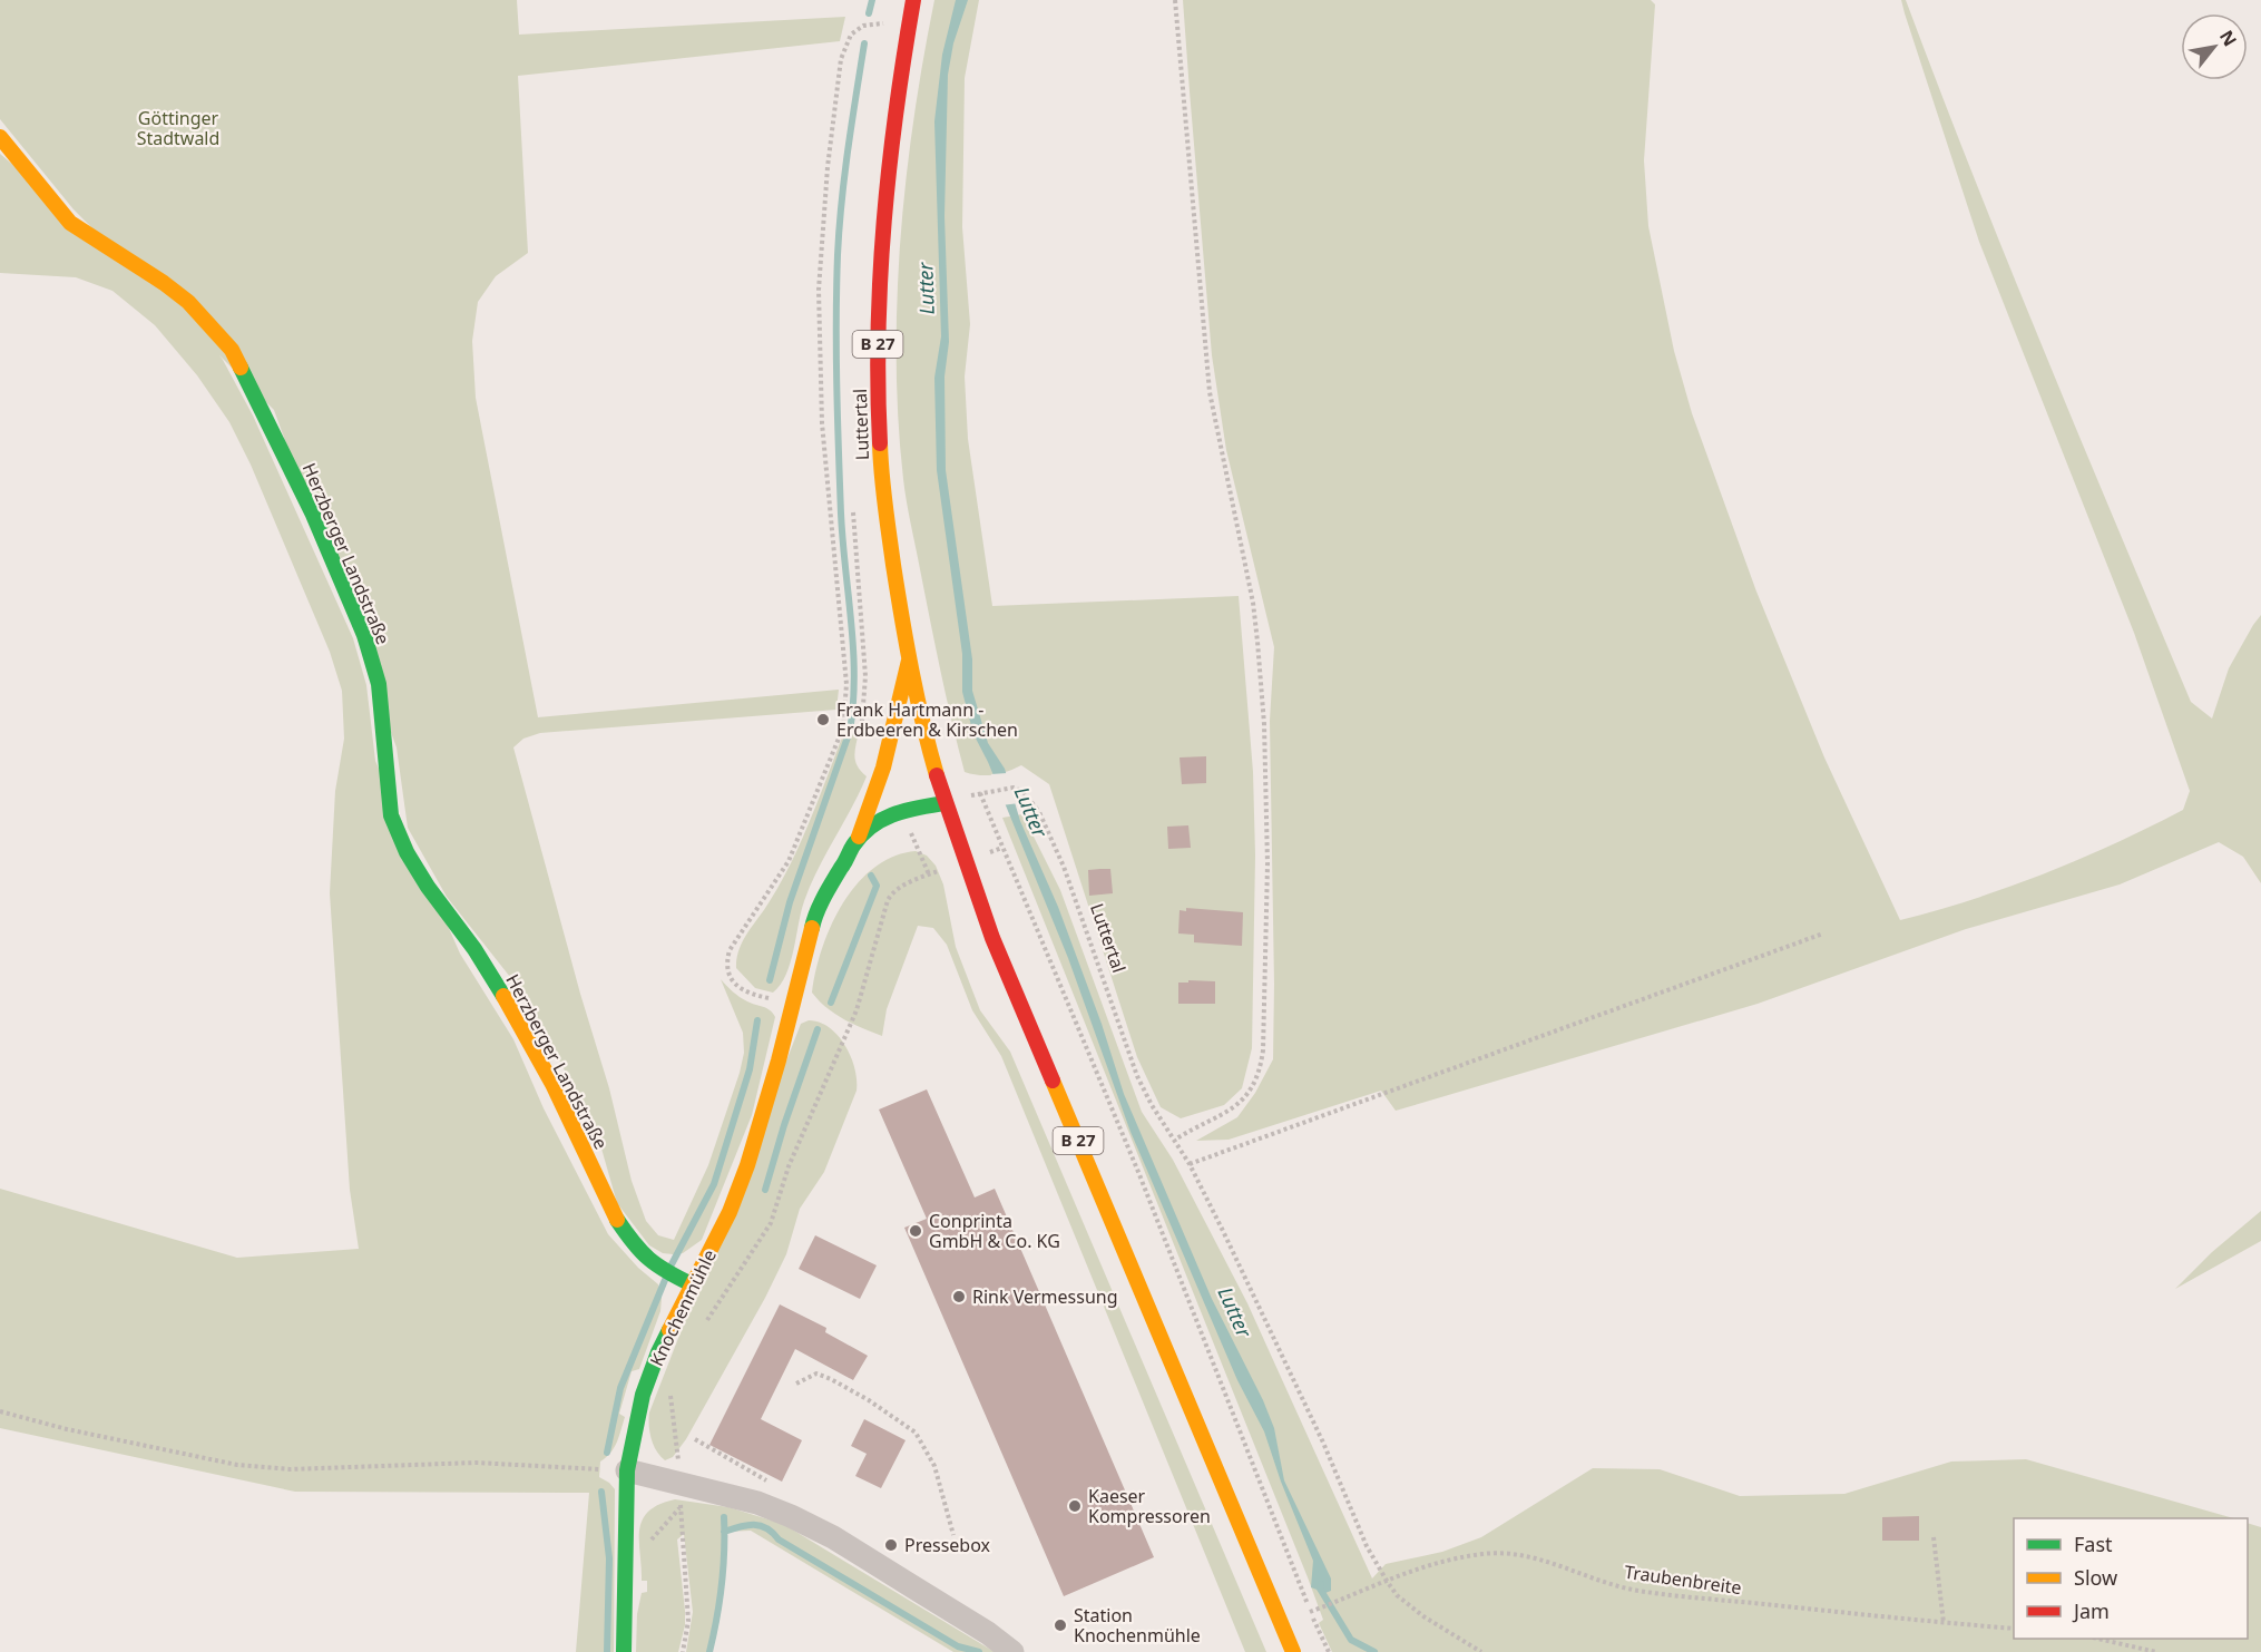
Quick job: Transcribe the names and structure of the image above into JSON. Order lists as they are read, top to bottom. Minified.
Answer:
{"streets":{"street":["B 27","Luttertal","Herzberger Landstraße","Knochenmühle"],"path":["Traubenbreite"]},"crossings":[["B 27","Luttertal"],["B 27","Knochenmühle"],["Luttertal","Knochenmühle"],["Luttertal","Traubenbreite"],["Herzberger Landstraße","Knochenmühle"]],"water":["Lutter"],"parks":["Göttinger Stadtwald"],"places":["Frank Hartmann - Erdbeeren & Kirschen","Conprinta GmbH & Co. KG","Rink Vermessung","Kaeser Kompressoren","Pressebox","Station Knochenmühle"],"legend":["Fast","Slow","Jam"],"north":"top right"}
